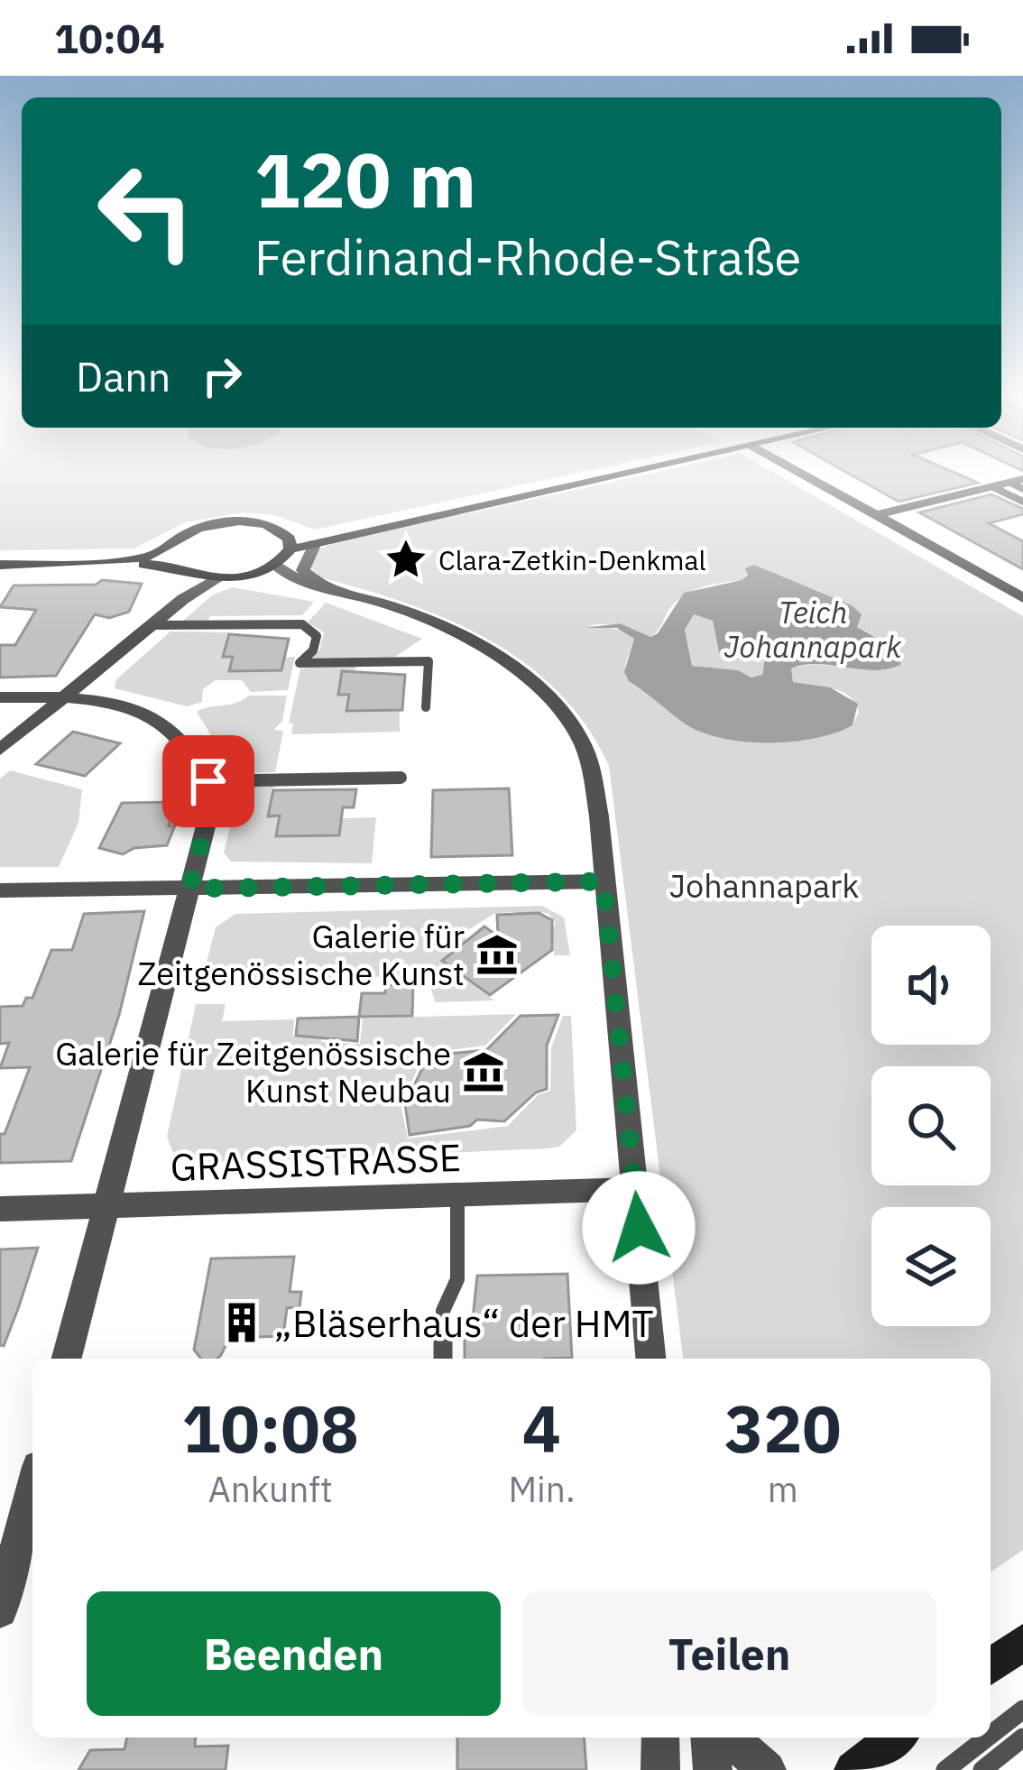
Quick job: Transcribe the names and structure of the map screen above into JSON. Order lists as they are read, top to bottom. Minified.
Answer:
{"streets":{"street":["GRASSISTRASSE"]},"water":["Teich Johannapark"],"parks":["Johannapark"],"places":{"place":["Clara-Zetkin-Denkmal"],"museum":["Galerie für Zeitgenössische Kunst","Galerie für Zeitgenössische Kunst Neubau"],"building":["„Bläserhaus“ der HMT"]},"page":{"status":"10:04","turn":["120 m","Ferdinand-Rhode-Straße"],"then":"Dann","eta":["10:08","Ankunft","4","Min.","320","m"],"buttons":["Beenden","Teilen"]}}
